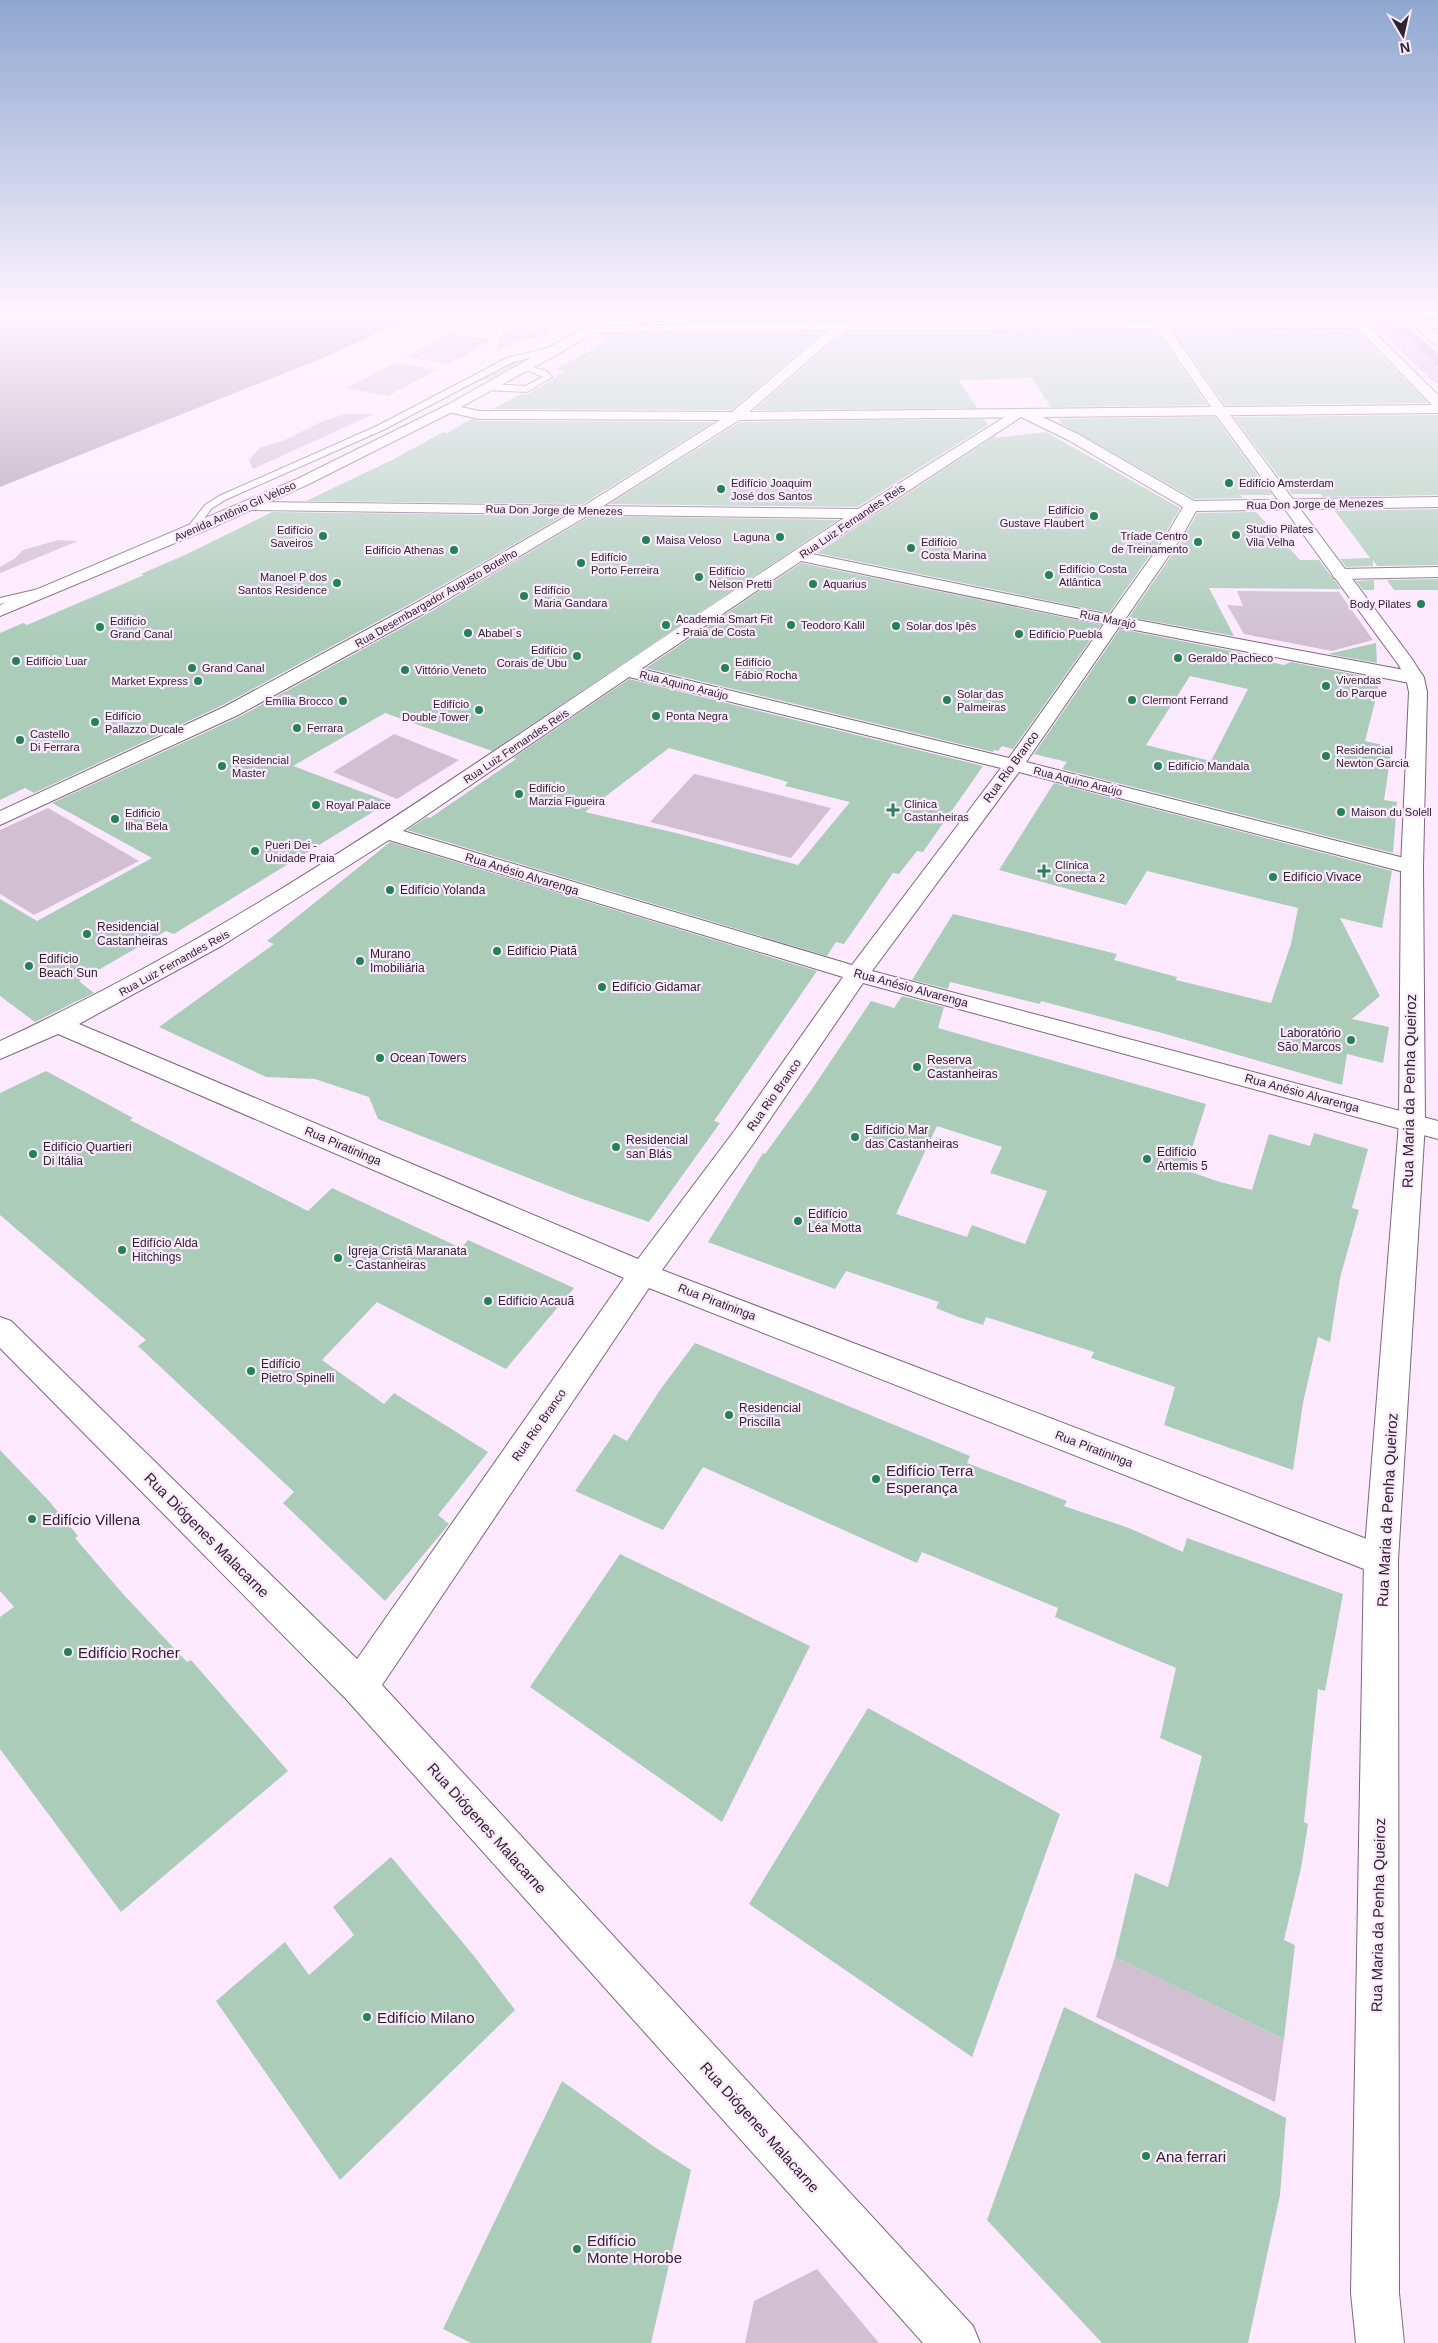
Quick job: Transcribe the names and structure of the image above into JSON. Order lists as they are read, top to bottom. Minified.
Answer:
{"streets":{"street":["Rua Don Jorge de Menezes","Avenida Antônio Gil Veloso","Rua Luiz Fernandes Reis","Rua Desembargador Augusto Botelho","Rua Marajó","Rua Aquino Araújo","Rua Rio Branco","Rua Anésio Alvarenga","Rua Maria da Penha Queiroz","Rua Piratininga","Rua Diógenes Malacarne"]},"crossings":[["Rua Don Jorge de Menezes","Avenida Antônio Gil Veloso"],["Rua Don Jorge de Menezes","Rua Luiz Fernandes Reis"],["Rua Don Jorge de Menezes","Rua Desembargador Augusto Botelho"],["Rua Don Jorge de Menezes","Rua Rio Branco"],["Rua Luiz Fernandes Reis","Rua Marajó"],["Rua Luiz Fernandes Reis","Rua Aquino Araújo"],["Rua Luiz Fernandes Reis","Rua Anésio Alvarenga"],["Rua Luiz Fernandes Reis","Rua Piratininga"],["Rua Marajó","Rua Rio Branco"],["Rua Marajó","Rua Maria da Penha Queiroz"],["Rua Aquino Araújo","Rua Rio Branco"],["Rua Aquino Araújo","Rua Maria da Penha Queiroz"],["Rua Rio Branco","Rua Anésio Alvarenga"],["Rua Rio Branco","Rua Piratininga"],["Rua Rio Branco","Rua Diógenes Malacarne"],["Rua Anésio Alvarenga","Rua Maria da Penha Queiroz"],["Rua Maria da Penha Queiroz","Rua Piratininga"]],"places":{"other":["Edifício Amsterdam","Edifício Joaquim José dos Santos","Edifício Gustave Flaubert","Studio Pilates Vila Velha","Edifício Saveiros","Laguna","Maisa Veloso","Tríade Centro de Treinamento","Edifício Costa Marina","Edifício Athenas","Edifício Porto Ferreira","Edifício Costa Atlântica","Edifício Nelson Pretti","Manoel P dos Santos Residence","Aquarius","Edifício Maria Gandara","Body Pilates","Academia Smart Fit - Praia de Costa","Teodoro Kalil","Solar dos Ipês","Edifício Grand Canal","Ababel´s","Edifício Puebla","Edifício Corais de Ubu","Geraldo Pacheco","Edifício Luar","Grand Canal","Edifício Fábio Rocha","Vittório Veneto","Market Express","Vivendas do Parque","Solar das Palmeiras","Clermont Ferrand","Emília Brocco","Edifício Double Tower","Ponta Negra","Edifício Pallazzo Ducale","Ferrara","Castello Di Ferrara","Residencial Newton Garcia","Residencial Master","Edifício Mandala","Edifício Marzia Figueira","Royal Palace","Maison du Solell","Edificio Ilha Bela","Pueri Dei - Unidade Praia","Edifício Vivace","Edifício Yolanda","Residencial Castanheiras","Edifício Piatã","Murano Imobiliária","Edifício Beach Sun","Edifício Gidamar","Laboratório São Marcos","Ocean Towers","Reserva Castanheiras","Edifício Mar das Castanheiras","Residencial san Blás","Edifício Quartieri Di Itália","Edifício Artemis 5","Edifício Léa Motta","Edifício Alda Hitchings","Igreja Cristã Maranata - Castanheiras","Edifício Acauã","Edifício Pietro Spinelli","Residencial Priscilla","Edifício Terra Esperança","Edifício Villena","Edifício Rocher","Edifício Milano","Ana ferrari","Edifício Monte Horobe"],"health":["Clinica Castanheiras","Clínica Conecta 2"]},"north":"bottom"}
